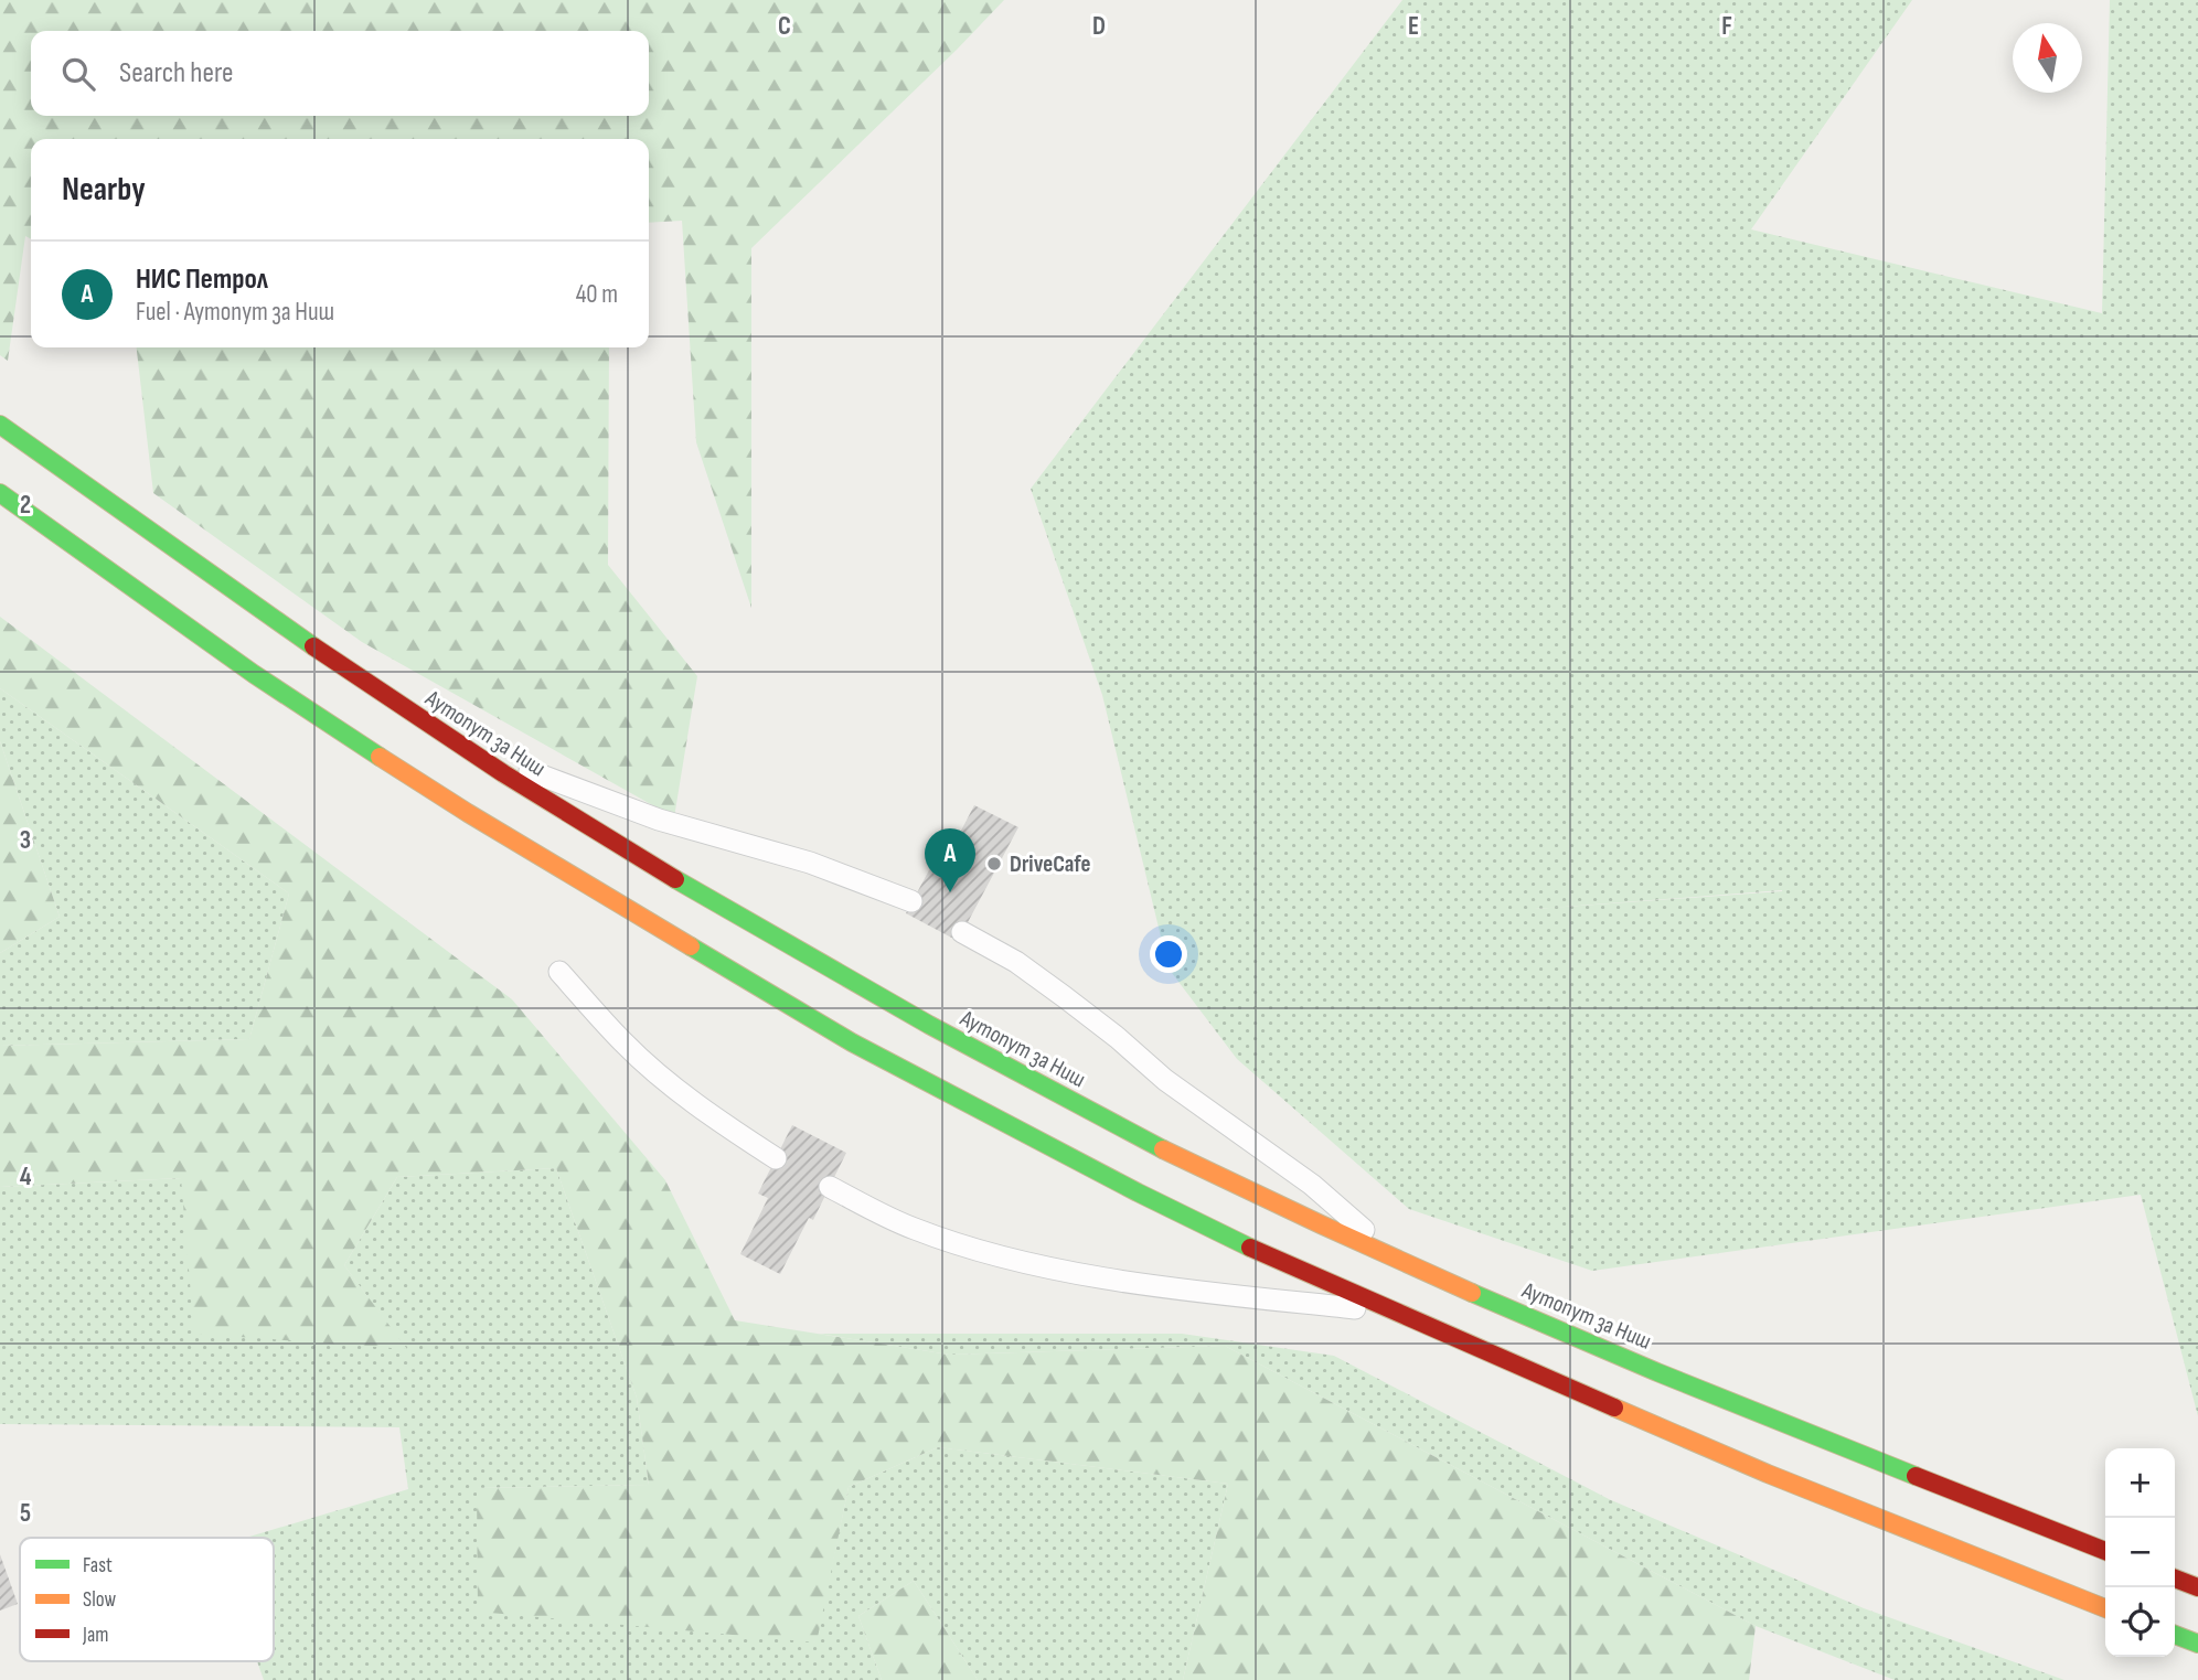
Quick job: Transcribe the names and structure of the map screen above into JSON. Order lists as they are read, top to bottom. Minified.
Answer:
{"streets":{"highway":["Аутопут за Ниш"]},"places":["DriveCafe"],"legend":["Fast","Slow","Jam"],"north":"top","page":{"search":"Search here","heading":"Nearby","list":[{"mark":"A","name":"НИС Петрол","note":"Fuel · Аутопут за Ниш","value":"40 m"}],"pins":"A","map_buttons":["+","−"]},"grid":{"columns":["C","D","E","F"],"rows":["2","3","4","5"]}}
